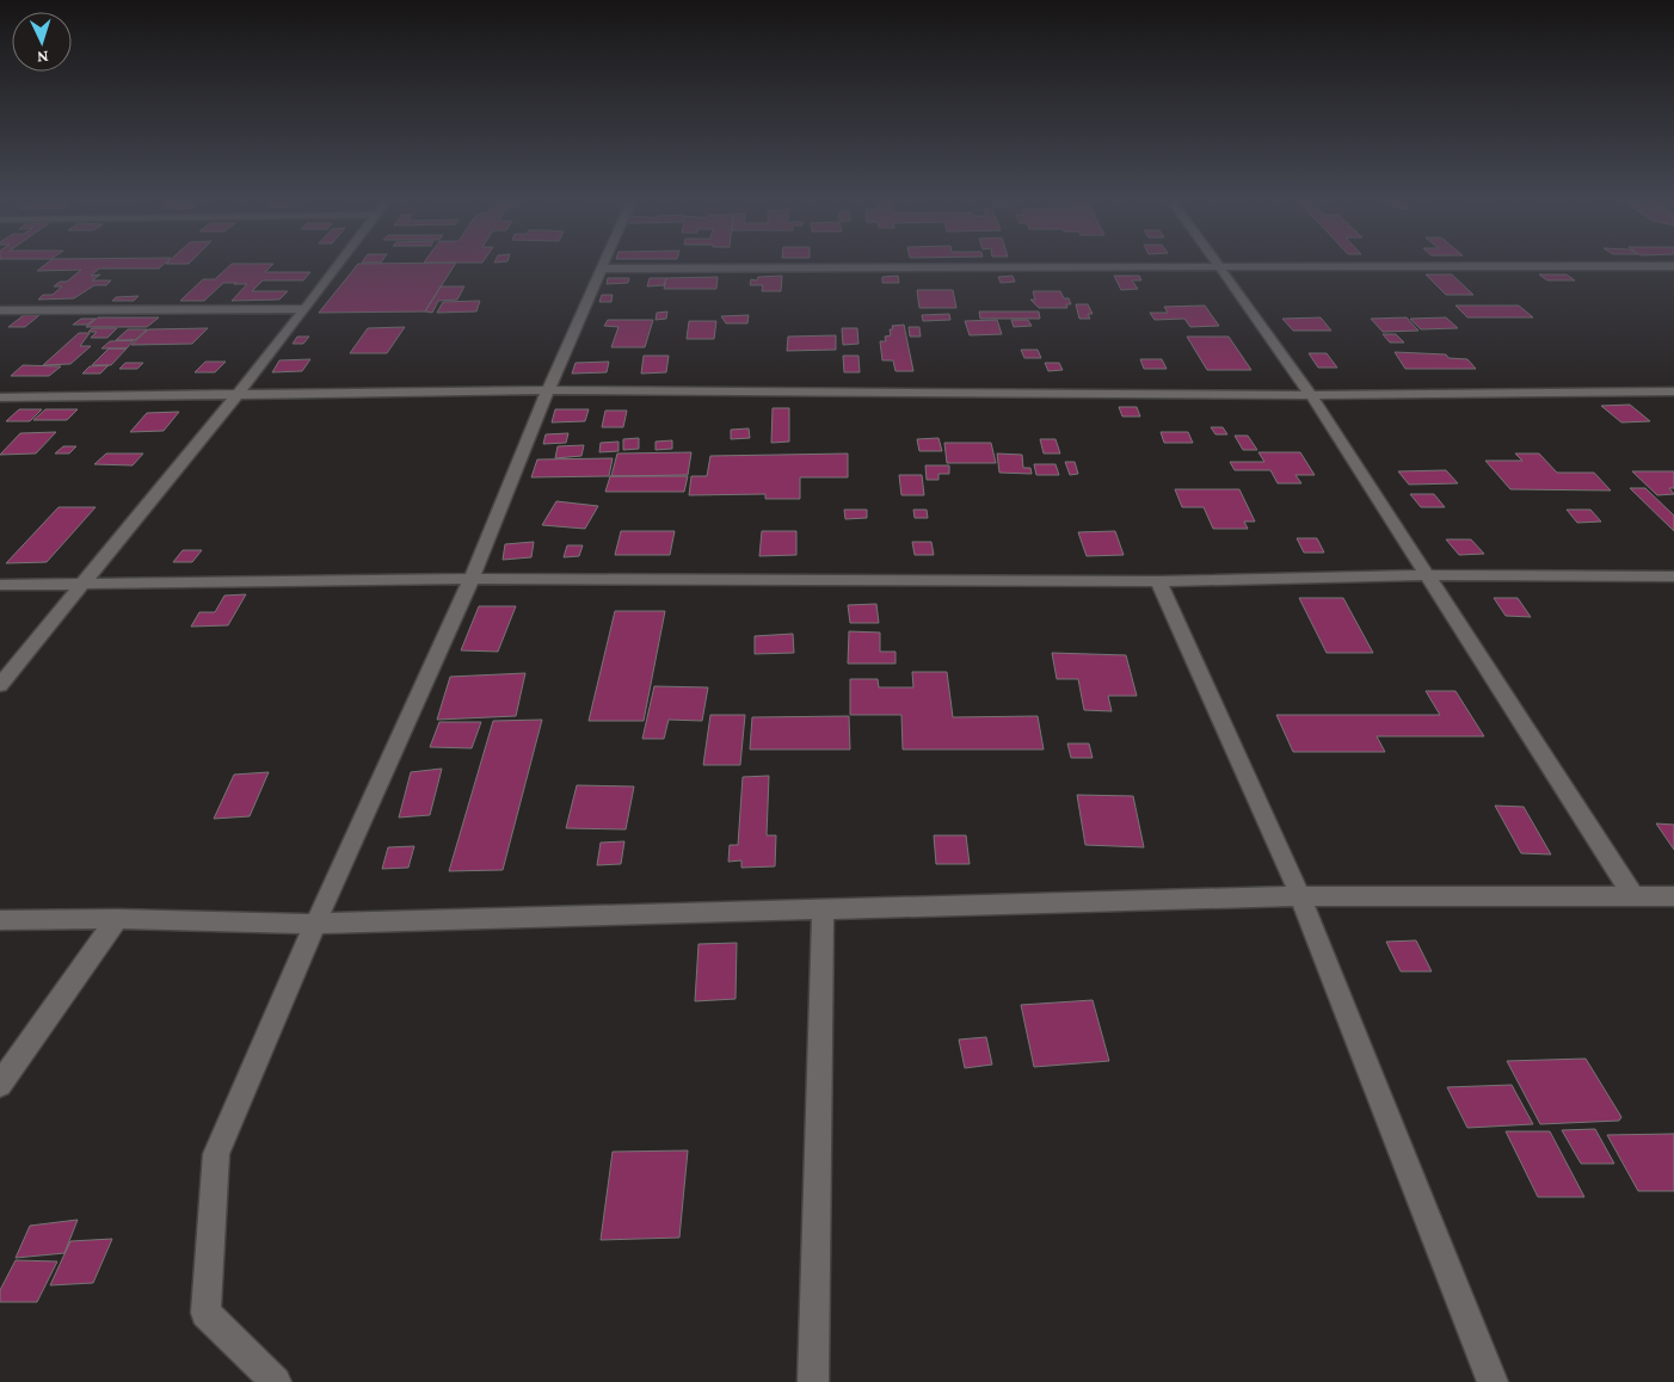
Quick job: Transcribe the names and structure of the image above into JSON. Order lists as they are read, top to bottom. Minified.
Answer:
{"north":"bottom"}
